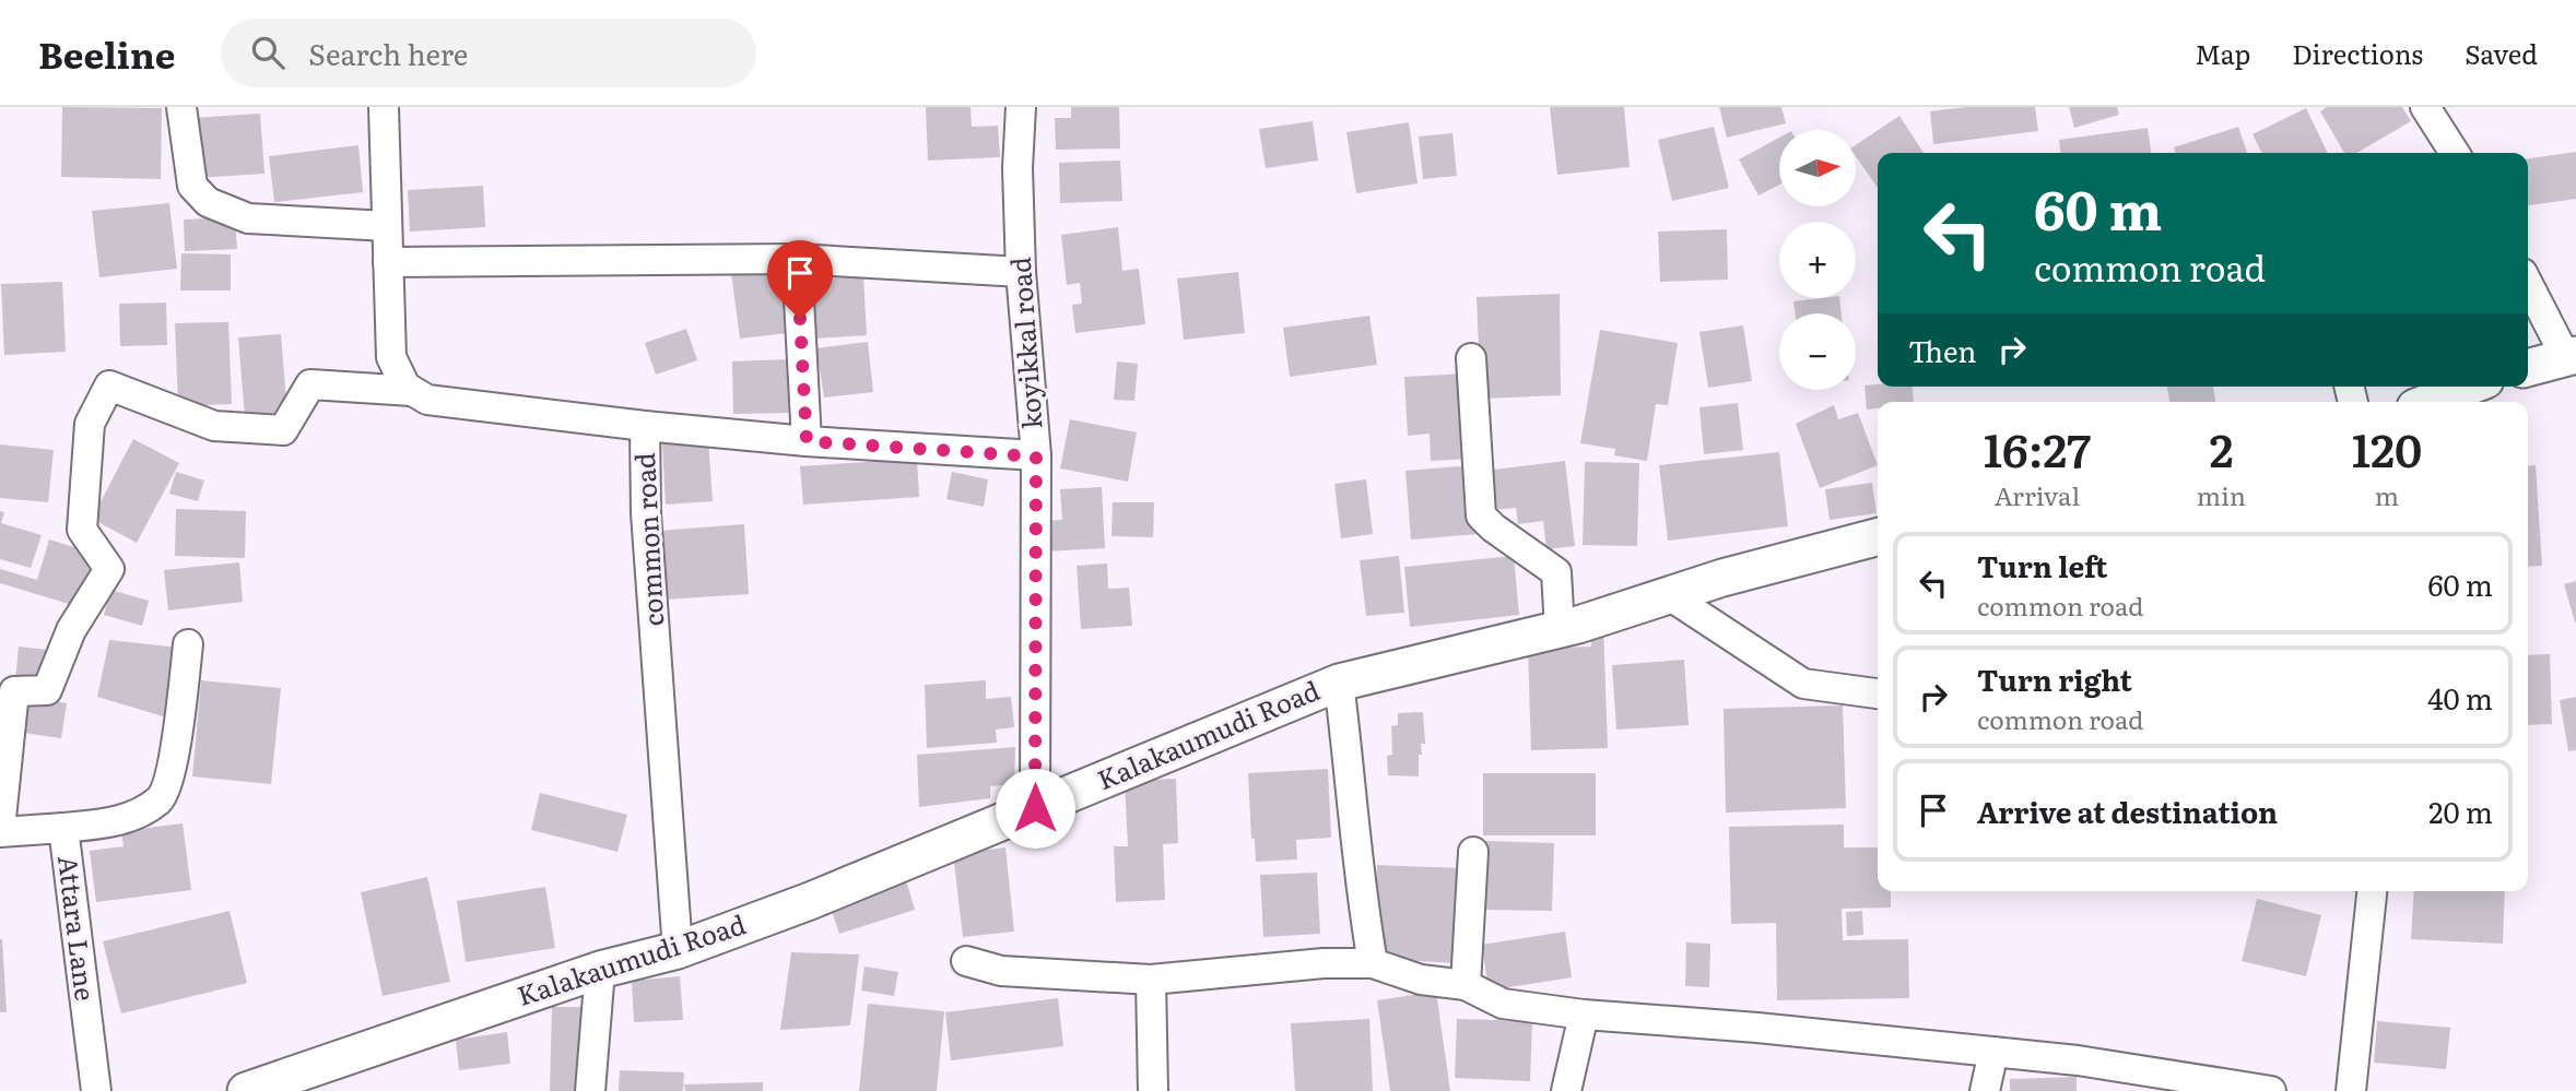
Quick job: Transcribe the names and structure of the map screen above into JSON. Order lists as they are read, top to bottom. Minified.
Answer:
{"streets":{"street":["koyikkal road","common road","Kalakaumudi Road","Attara Lane"]},"crossings":[["koyikkal road","Kalakaumudi Road"],["common road","Kalakaumudi Road"],["common road","Attara Lane"]],"north":"right","page":{"header":"Beeline","search":"Search here","nav":["Map","Directions","Saved"],"map_buttons":["+","−"],"turn":["60 m","common road"],"then":"Then","eta":["16:27","Arrival","2","min","120","m"],"list":[{"name":"Turn left","note":"common road","value":"60 m"},{"name":"Turn right","note":"common road","value":"40 m"},{"name":"Arrive at destination","value":"20 m"}]}}
